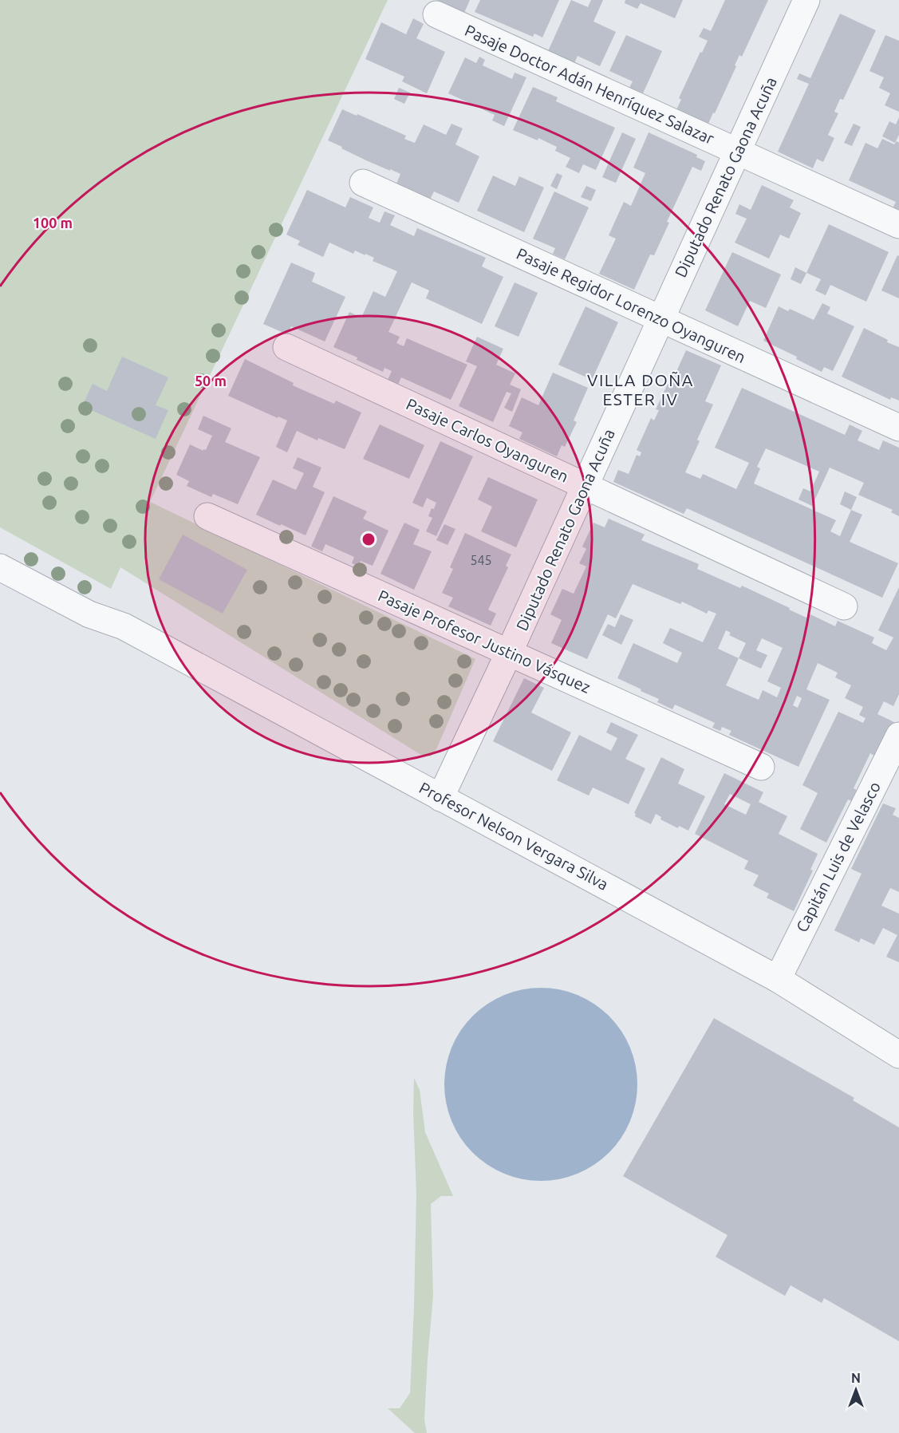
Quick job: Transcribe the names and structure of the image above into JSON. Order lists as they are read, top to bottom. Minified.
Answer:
{"streets":{"street":["Pasaje Doctor Adán Henríquez Salazar","Diputado Renato Gaona Acuña","Pasaje Regidor Lorenzo Oyanguren","Pasaje Carlos Oyanguren","Pasaje Profesor Justino Vásquez","Profesor Nelson Vergara Silva","Capitán Luis de Velasco"]},"crossings":[["Pasaje Doctor Adán Henríquez Salazar","Diputado Renato Gaona Acuña"],["Diputado Renato Gaona Acuña","Pasaje Regidor Lorenzo Oyanguren"],["Diputado Renato Gaona Acuña","Pasaje Carlos Oyanguren"],["Diputado Renato Gaona Acuña","Pasaje Profesor Justino Vásquez"],["Diputado Renato Gaona Acuña","Profesor Nelson Vergara Silva"],["Profesor Nelson Vergara Silva","Capitán Luis de Velasco"]],"districts":["VILLA DOÑA ESTER IV"],"house_numbers":["545"],"north":"top","rings":["100 m","50 m"]}
